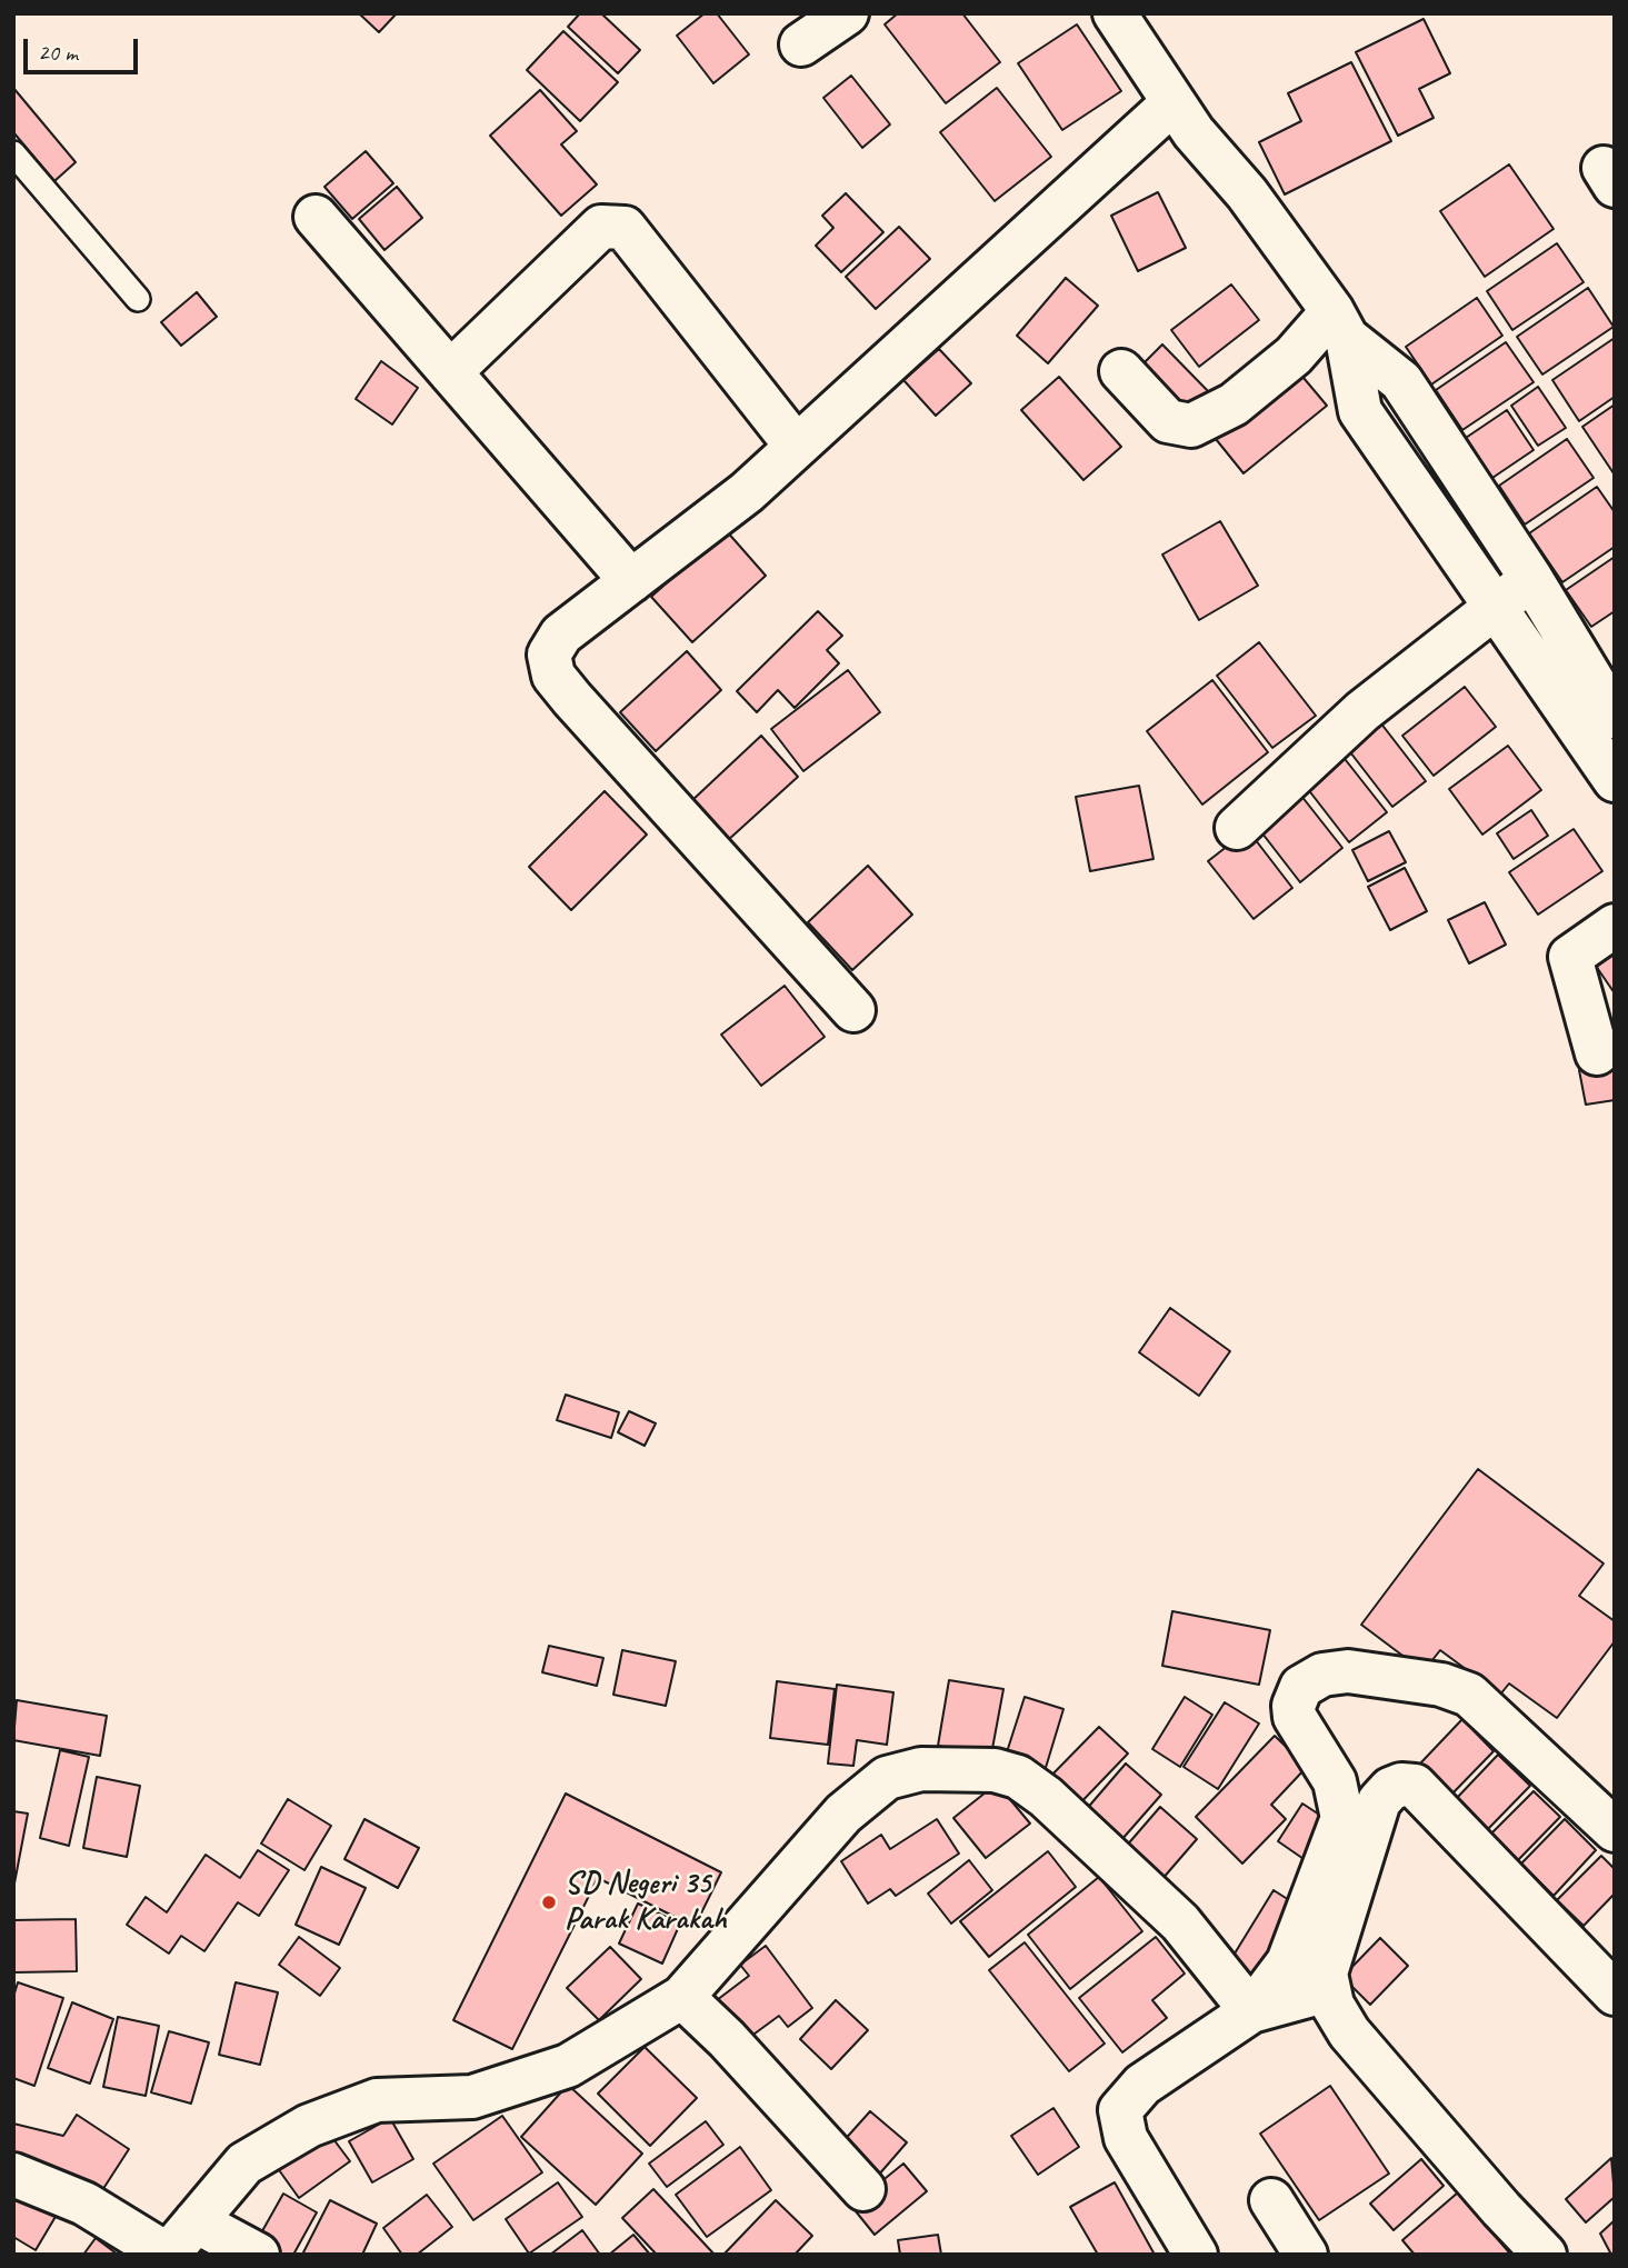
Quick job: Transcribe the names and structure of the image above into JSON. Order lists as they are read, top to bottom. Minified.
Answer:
{"places":["SD Negeri 35 Parak Karakah"],"scale_bar":"20 m"}
